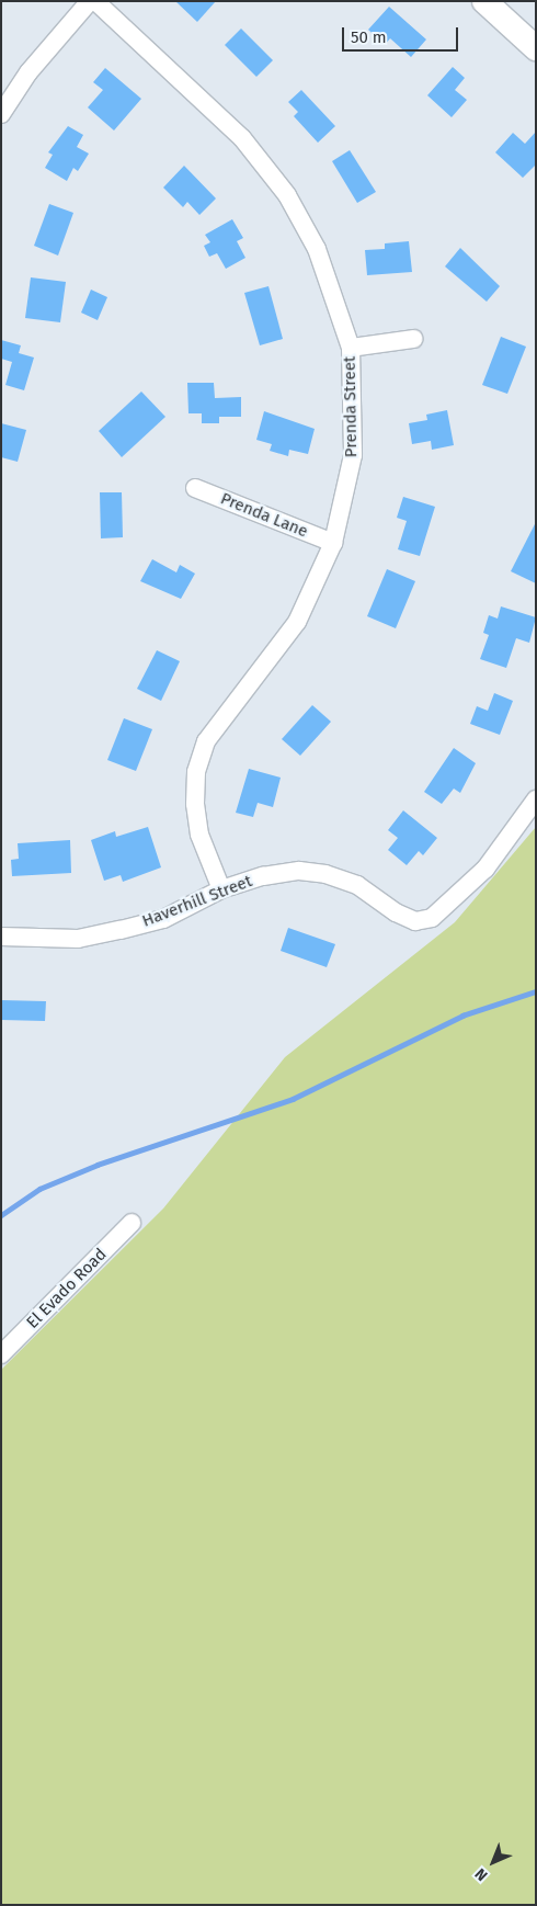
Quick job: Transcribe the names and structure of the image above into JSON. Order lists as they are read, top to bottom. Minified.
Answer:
{"streets":{"street":["Prenda Street","Prenda Lane","Haverhill Street","El Evado Road"]},"crossings":[["Prenda Street","Prenda Lane"],["Prenda Street","Haverhill Street"]],"scale_bar":"50 m","north":"bottom left"}
